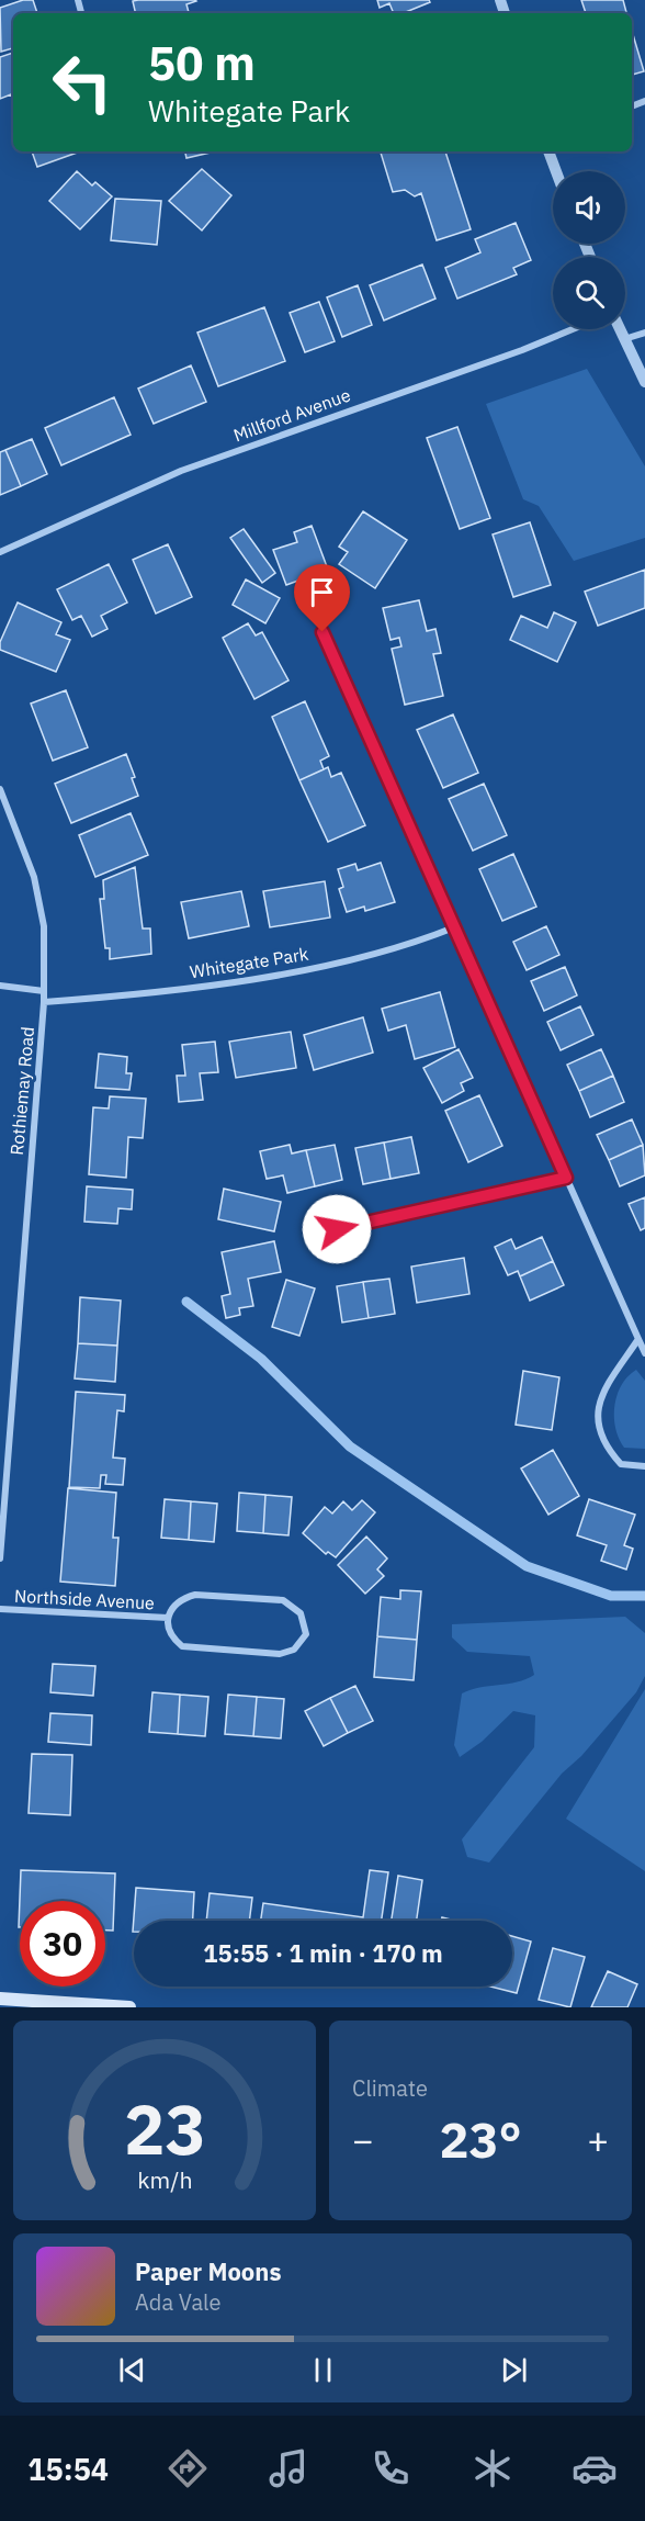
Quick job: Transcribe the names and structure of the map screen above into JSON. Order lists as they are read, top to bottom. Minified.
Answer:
{"streets":{"street":["Millford Avenue","Whitegate Park","Rothiemay Road","Northside Avenue"]},"crossings":[["Whitegate Park","Rothiemay Road"]],"page":{"turn":["50 m","Whitegate Park"],"limit":"30","trip":"15:55 · 1 min · 170 m","tile":"Climate","heat":["−","23°","+"],"song":["Paper Moons","Ada Vale"],"tabs":"15:54","gauge":["23","km/h"]}}
